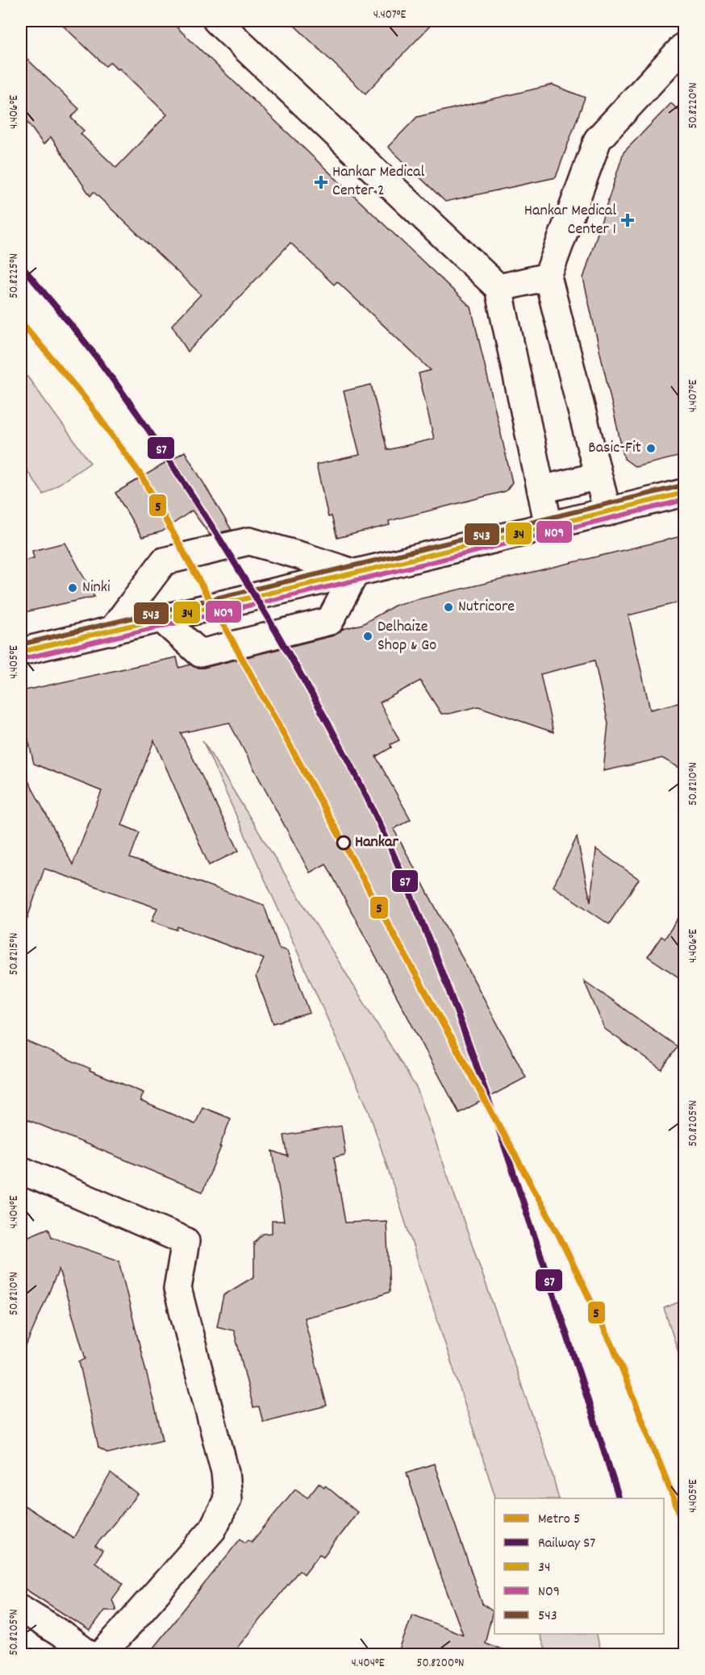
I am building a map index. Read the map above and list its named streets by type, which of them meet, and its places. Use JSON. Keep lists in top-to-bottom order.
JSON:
{
  "places": {
    "health": ["Hankar Medical Center 2", "Hankar Medical Center 1"],
    "other": [
      "Basic-Fit",
      "Ninki",
      "Nutricore",
      "Delhaize Shop & Go",
      "Hankar"
    ]
  },
  "lines": [
    "rail line S7",
    "metro line 5",
    "transit line 543",
    "transit line 34",
    "transit line N09"
  ],
  "legend": [
    "Metro 5",
    "Railway S7",
    "34",
    "N09",
    "543"
  ],
  "coordinates": [
    "4.407°E",
    "50.8220°N",
    "4.406°E",
    "50.8225°N",
    "4.405°E",
    "50.8210°N",
    "50.8215°N",
    "50.8205°N",
    "4.404°E",
    "50.8200°N"
  ]
}
